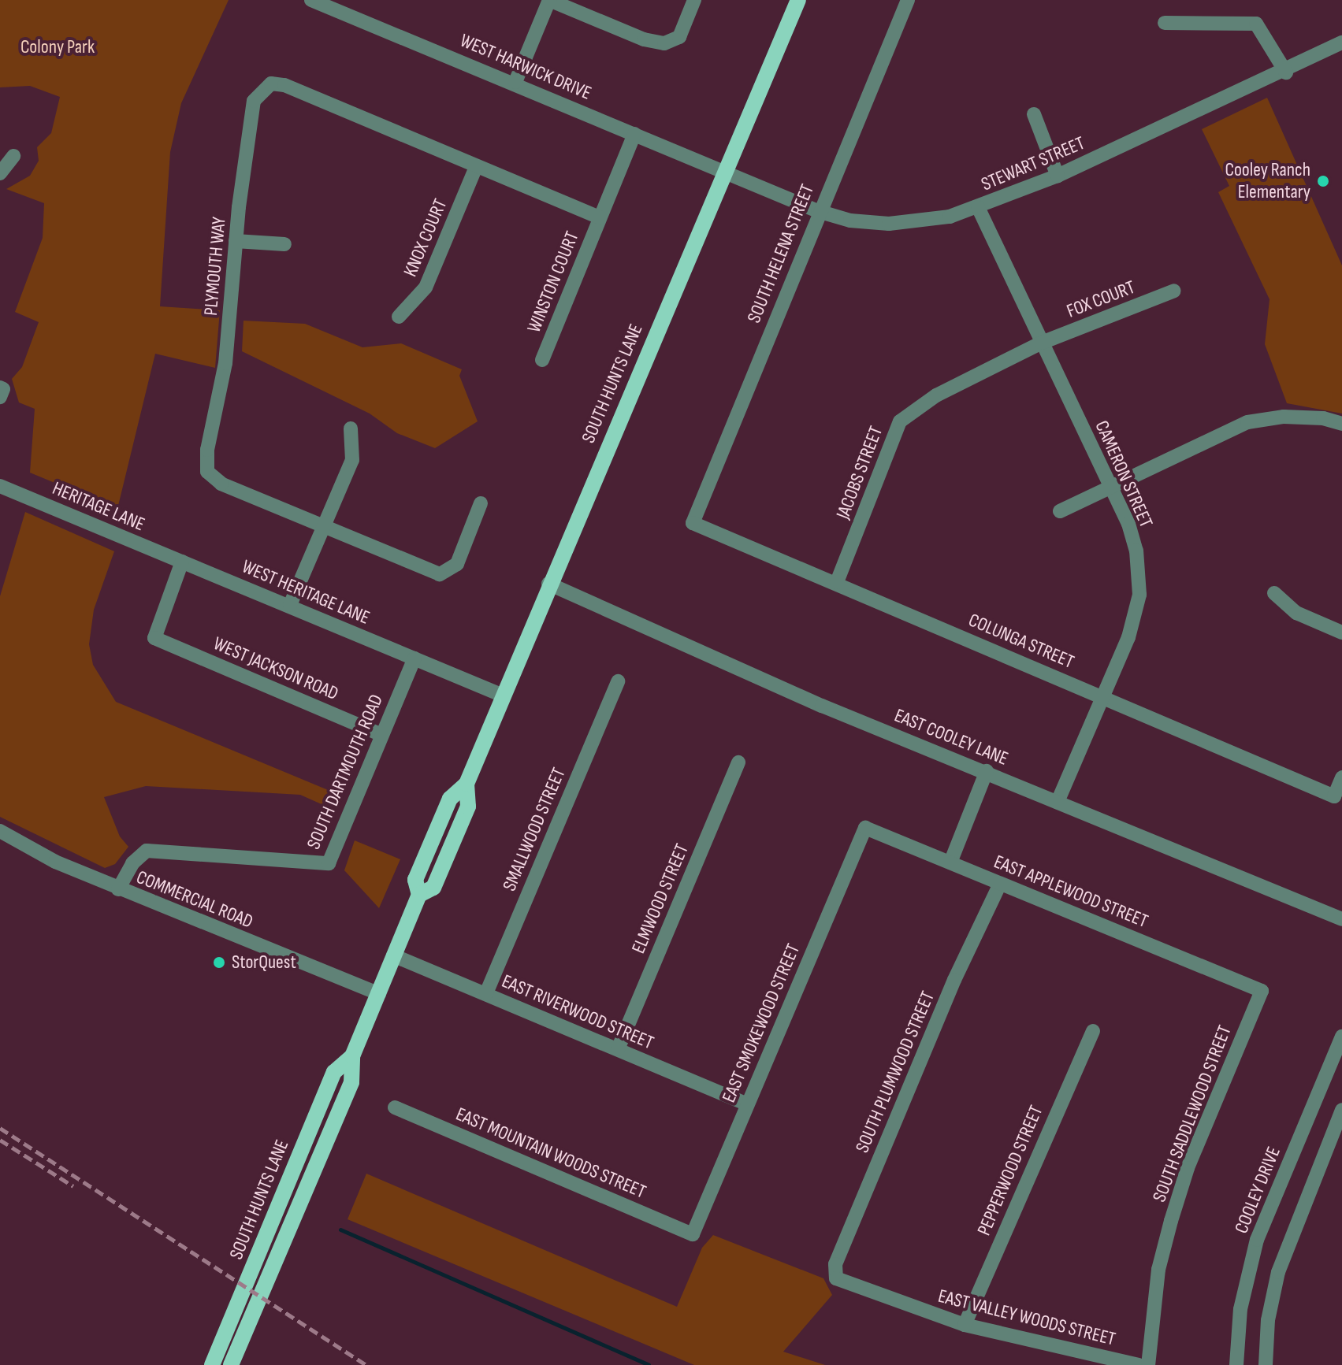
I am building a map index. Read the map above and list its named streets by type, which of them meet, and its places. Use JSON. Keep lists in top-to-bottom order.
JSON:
{
  "streets": {
    "main road": ["SOUTH HUNTS LANE"],
    "street": [
      "WEST HARWICK DRIVE",
      "STEWART STREET",
      "KNOX COURT",
      "SOUTH HELENA STREET",
      "PLYMOUTH WAY",
      "WINSTON COURT",
      "FOX COURT",
      "JACOBS STREET",
      "CAMERON STREET",
      "HERITAGE LANE",
      "WEST HERITAGE LANE",
      "COLUNGA STREET",
      "WEST JACKSON ROAD",
      "EAST COOLEY LANE",
      "SOUTH DARTMOUTH ROAD",
      "SMALLWOOD STREET",
      "EAST APPLEWOOD STREET",
      "ELMWOOD STREET",
      "COMMERCIAL ROAD",
      "EAST RIVERWOOD STREET",
      "EAST SMOKEWOOD STREET",
      "SOUTH PLUMWOOD STREET",
      "SOUTH SADDLEWOOD STREET",
      "EAST MOUNTAIN WOODS STREET",
      "PEPPERWOOD STREET",
      "COOLEY DRIVE",
      "EAST VALLEY WOODS STREET"
    ]
  },
  "crossings": [
    ["WEST HARWICK DRIVE", "STEWART STREET"],
    ["WEST HARWICK DRIVE", "WINSTON COURT"],
    ["WEST HARWICK DRIVE", "SOUTH HUNTS LANE"],
    ["STEWART STREET", "SOUTH HELENA STREET"],
    ["STEWART STREET", "SOUTH HUNTS LANE"],
    ["STEWART STREET", "CAMERON STREET"],
    ["KNOX COURT", "PLYMOUTH WAY"],
    ["SOUTH HELENA STREET", "COLUNGA STREET"],
    ["PLYMOUTH WAY", "WINSTON COURT"],
    ["FOX COURT", "JACOBS STREET"],
    ["FOX COURT", "CAMERON STREET"],
    ["SOUTH HUNTS LANE", "EAST COOLEY LANE"],
    ["SOUTH HUNTS LANE", "COMMERCIAL ROAD"],
    ["SOUTH HUNTS LANE", "EAST RIVERWOOD STREET"],
    ["JACOBS STREET", "CAMERON STREET"],
    ["JACOBS STREET", "COLUNGA STREET"],
    ["CAMERON STREET", "COLUNGA STREET"],
    ["CAMERON STREET", "EAST COOLEY LANE"],
    ["HERITAGE LANE", "WEST HERITAGE LANE"],
    ["HERITAGE LANE", "WEST JACKSON ROAD"],
    ["WEST HERITAGE LANE", "WEST JACKSON ROAD"],
    ["WEST HERITAGE LANE", "SOUTH DARTMOUTH ROAD"],
    ["WEST JACKSON ROAD", "SOUTH DARTMOUTH ROAD"],
    ["SOUTH DARTMOUTH ROAD", "COMMERCIAL ROAD"],
    ["SMALLWOOD STREET", "EAST RIVERWOOD STREET"],
    ["EAST APPLEWOOD STREET", "EAST SMOKEWOOD STREET"],
    ["EAST APPLEWOOD STREET", "SOUTH PLUMWOOD STREET"],
    ["EAST APPLEWOOD STREET", "SOUTH SADDLEWOOD STREET"],
    ["ELMWOOD STREET", "EAST RIVERWOOD STREET"],
    ["EAST RIVERWOOD STREET", "EAST SMOKEWOOD STREET"],
    ["EAST SMOKEWOOD STREET", "EAST MOUNTAIN WOODS STREET"],
    ["SOUTH PLUMWOOD STREET", "EAST VALLEY WOODS STREET"],
    ["PEPPERWOOD STREET", "EAST VALLEY WOODS STREET"]
  ],
  "parks": ["Colony Park"],
  "places": ["Cooley Ranch Elementary", "StorQuest"]
}
